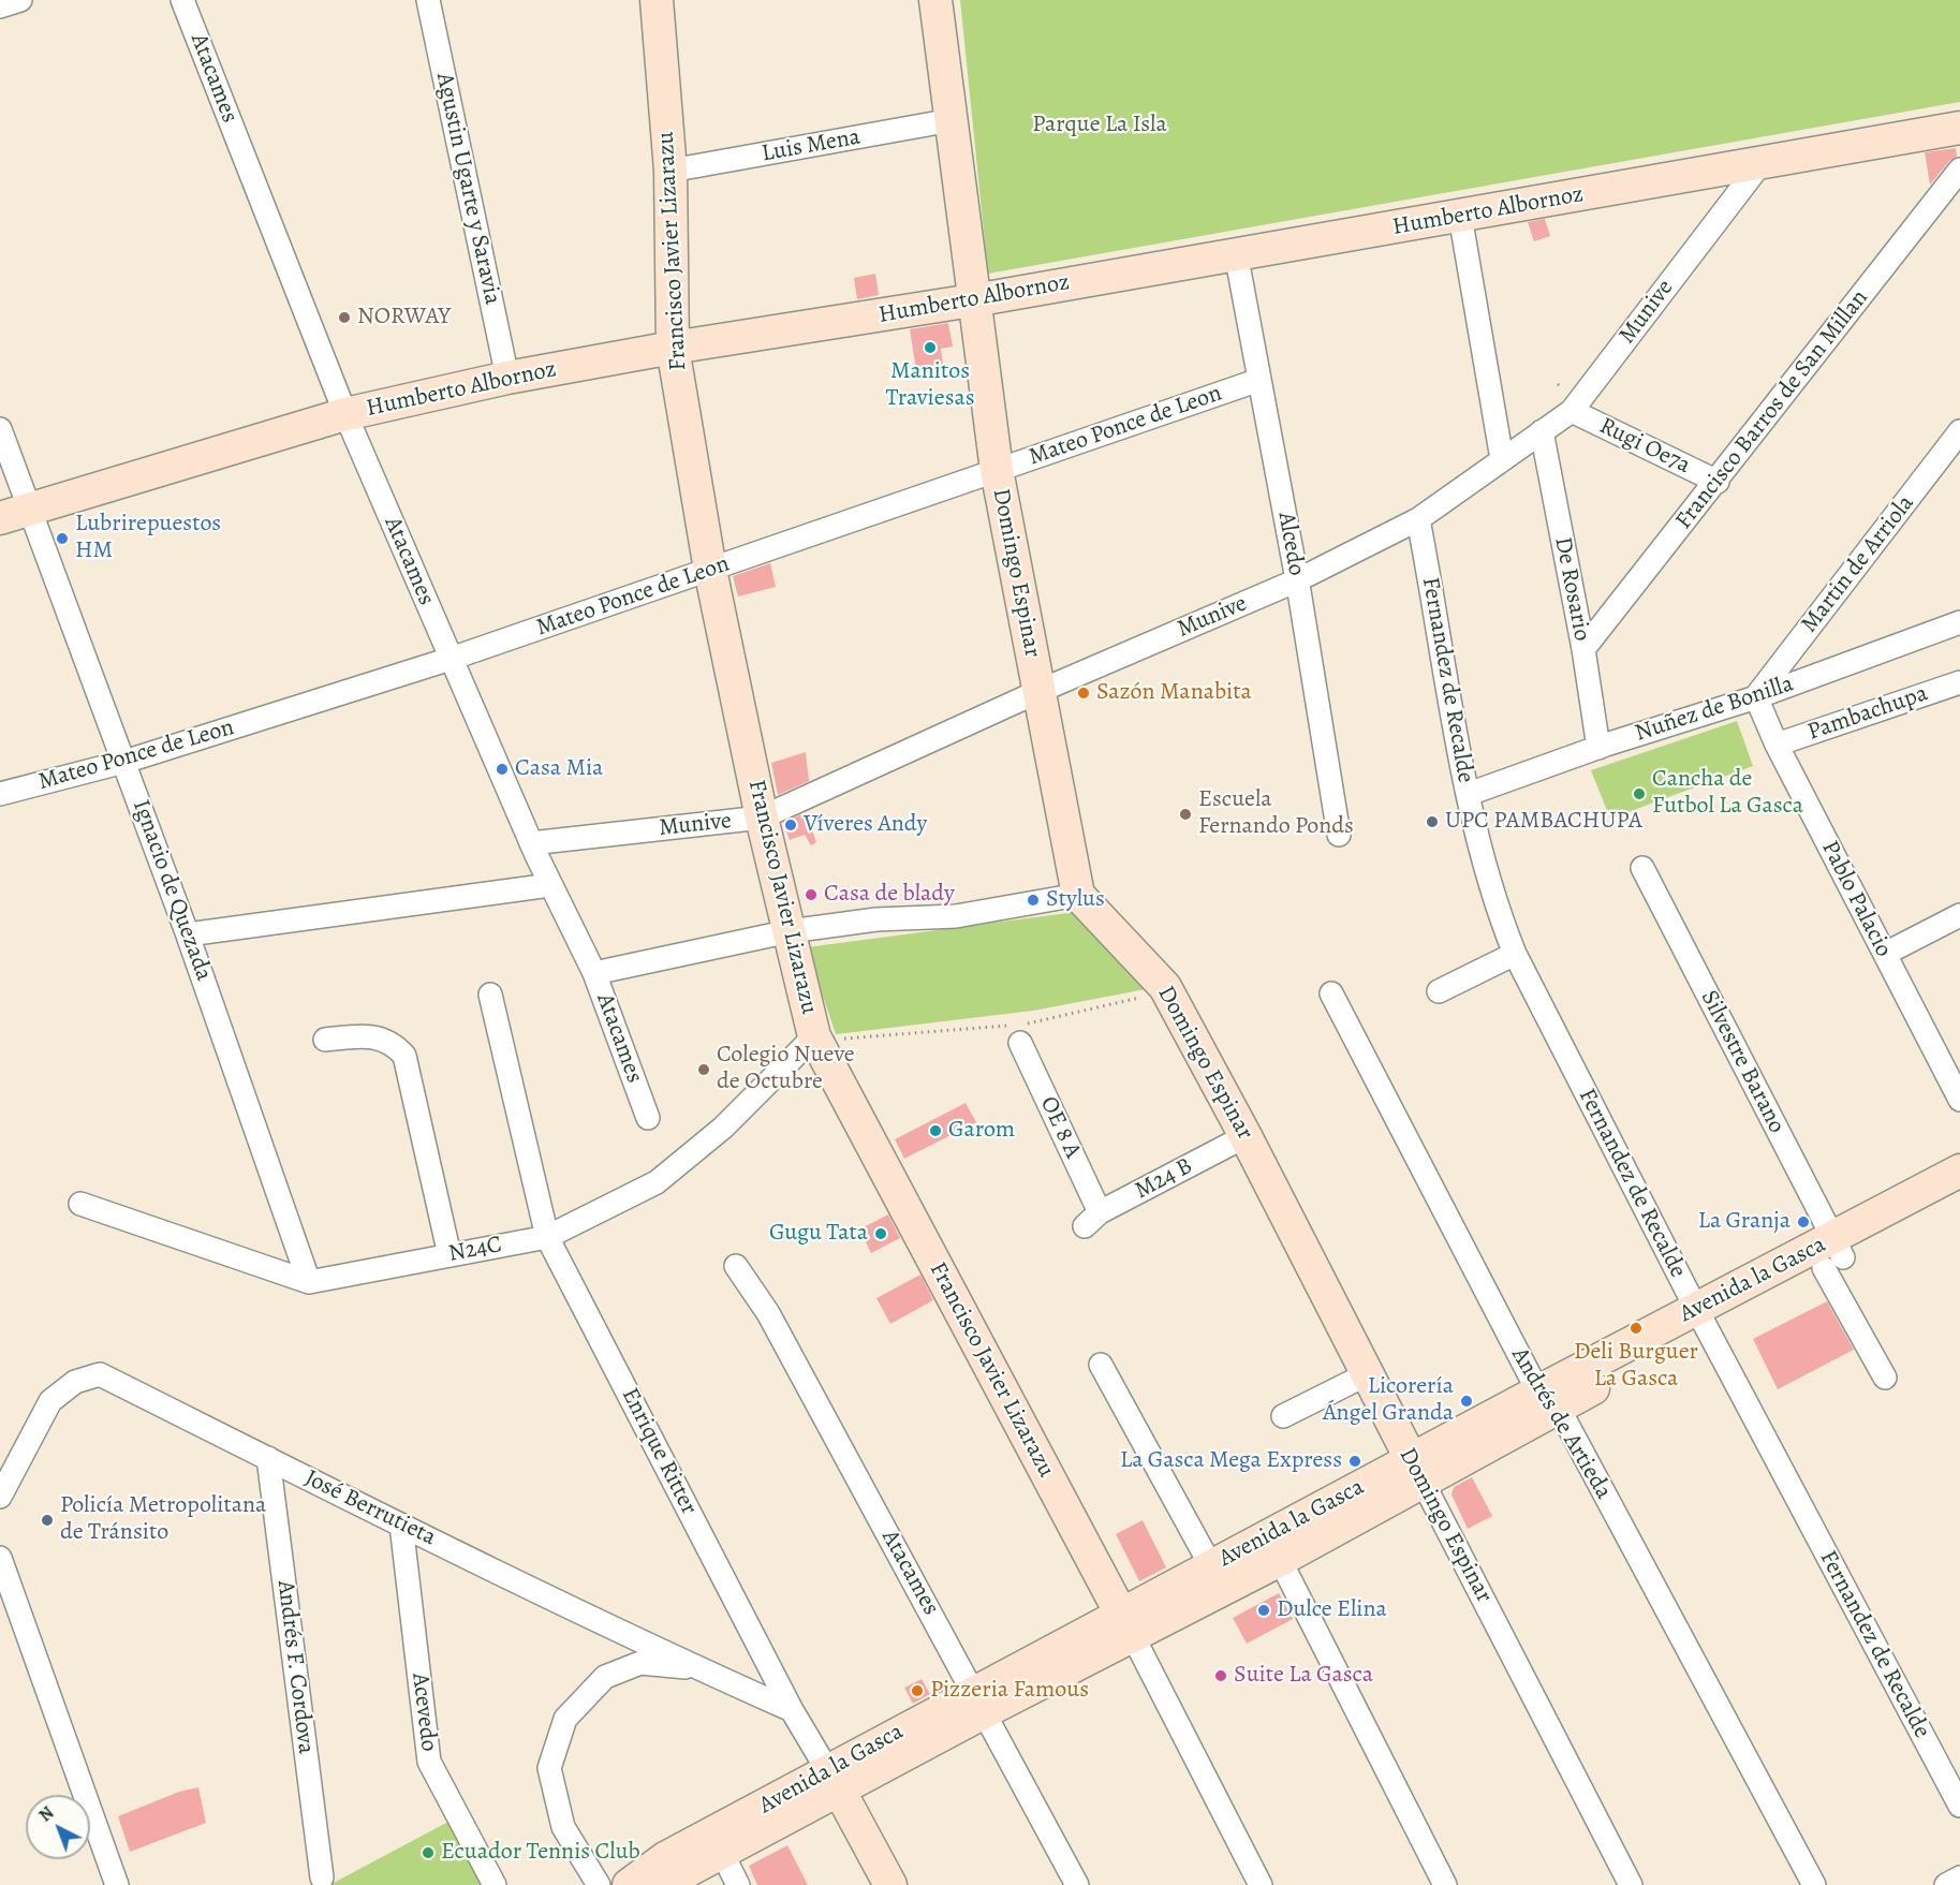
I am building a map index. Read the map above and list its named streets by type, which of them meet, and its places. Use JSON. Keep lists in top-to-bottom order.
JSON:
{
  "streets": {
    "street": [
      "Atacames",
      "Luis Mena",
      "Agustin Ugarte y Saravia",
      "Humberto Albornoz",
      "Francisco Javier Lizarazu",
      "Munive",
      "Francisco Barros de San Millan",
      "Mateo Ponce de Leon",
      "Rugi Oe7a",
      "Alcedo",
      "Martin de Arriola",
      "Domingo Espinar",
      "De Rosario",
      "Fernandez de Recalde",
      "Nuñez de Bonilla",
      "Pambachupa",
      "Ignacio de Quezada",
      "Pablo Palacio",
      "Silvestre Barano",
      "OE 8 A",
      "M24 B",
      "N24C",
      "Avenida la Gasca",
      "Andrés de Artieda",
      "Enrique Ritter",
      "José Berrutieta",
      "Andrés F. Cordova",
      "Acevedo"
    ]
  },
  "crossings": [
    ["Atacames", "Humberto Albornoz"],
    ["Atacames", "Munive"],
    ["Atacames", "Mateo Ponce de Leon"],
    ["Atacames", "Avenida la Gasca"],
    ["Luis Mena", "Francisco Javier Lizarazu"],
    ["Luis Mena", "Domingo Espinar"],
    ["Agustin Ugarte y Saravia", "Humberto Albornoz"],
    ["Humberto Albornoz", "Francisco Javier Lizarazu"],
    ["Humberto Albornoz", "Munive"],
    ["Humberto Albornoz", "Alcedo"],
    ["Humberto Albornoz", "Domingo Espinar"],
    ["Humberto Albornoz", "Ignacio de Quezada"],
    ["Francisco Javier Lizarazu", "Munive"],
    ["Francisco Javier Lizarazu", "Mateo Ponce de Leon"],
    ["Francisco Javier Lizarazu", "N24C"],
    ["Francisco Javier Lizarazu", "Avenida la Gasca"],
    ["Munive", "Rugi Oe7a"],
    ["Munive", "Alcedo"],
    ["Munive", "Domingo Espinar"],
    ["Munive", "De Rosario"],
    ["Munive", "Fernandez de Recalde"],
    ["Francisco Barros de San Millan", "Rugi Oe7a"],
    ["Francisco Barros de San Millan", "De Rosario"],
    ["Mateo Ponce de Leon", "Alcedo"],
    ["Mateo Ponce de Leon", "Domingo Espinar"],
    ["Mateo Ponce de Leon", "Ignacio de Quezada"],
    ["Martin de Arriola", "Nuñez de Bonilla"],
    ["Martin de Arriola", "Pablo Palacio"],
    ["Domingo Espinar", "M24 B"],
    ["Domingo Espinar", "Avenida la Gasca"],
    ["De Rosario", "Nuñez de Bonilla"],
    ["Fernandez de Recalde", "Nuñez de Bonilla"],
    ["Fernandez de Recalde", "Avenida la Gasca"],
    ["Nuñez de Bonilla", "Pablo Palacio"],
    ["Pambachupa", "Pablo Palacio"],
    ["Ignacio de Quezada", "N24C"],
    ["Silvestre Barano", "Avenida la Gasca"],
    ["OE 8 A", "M24 B"],
    ["N24C", "Enrique Ritter"],
    ["Avenida la Gasca", "Andrés de Artieda"],
    ["Avenida la Gasca", "Enrique Ritter"],
    ["Enrique Ritter", "José Berrutieta"],
    ["José Berrutieta", "Andrés F. Cordova"],
    ["José Berrutieta", "Acevedo"]
  ],
  "parks": ["Parque La Isla"],
  "places": [
    "NORWAY",
    "Manitos Traviesas",
    "Lubrirepuestos HM",
    "Sazón Manabita",
    "Casa Mia",
    "Cancha de Futbol La Gasca",
    "Escuela Fernando Ponds",
    "UPC PAMBACHUPA",
    "Víveres Andy",
    "Casa de blady",
    "Stylus",
    "Colegio Nueve de Octubre",
    "Garom",
    "La Granja",
    "Gugu Tata",
    "Deli Burguer La Gasca",
    "Licorería Ángel Granda",
    "La Gasca Mega Express",
    "Policía Metropolitana de Tránsito",
    "Dulce Elina",
    "Suite La Gasca",
    "Pizzeria Famous",
    "Ecuador Tennis Club"
  ],
  "north": "top left"
}
